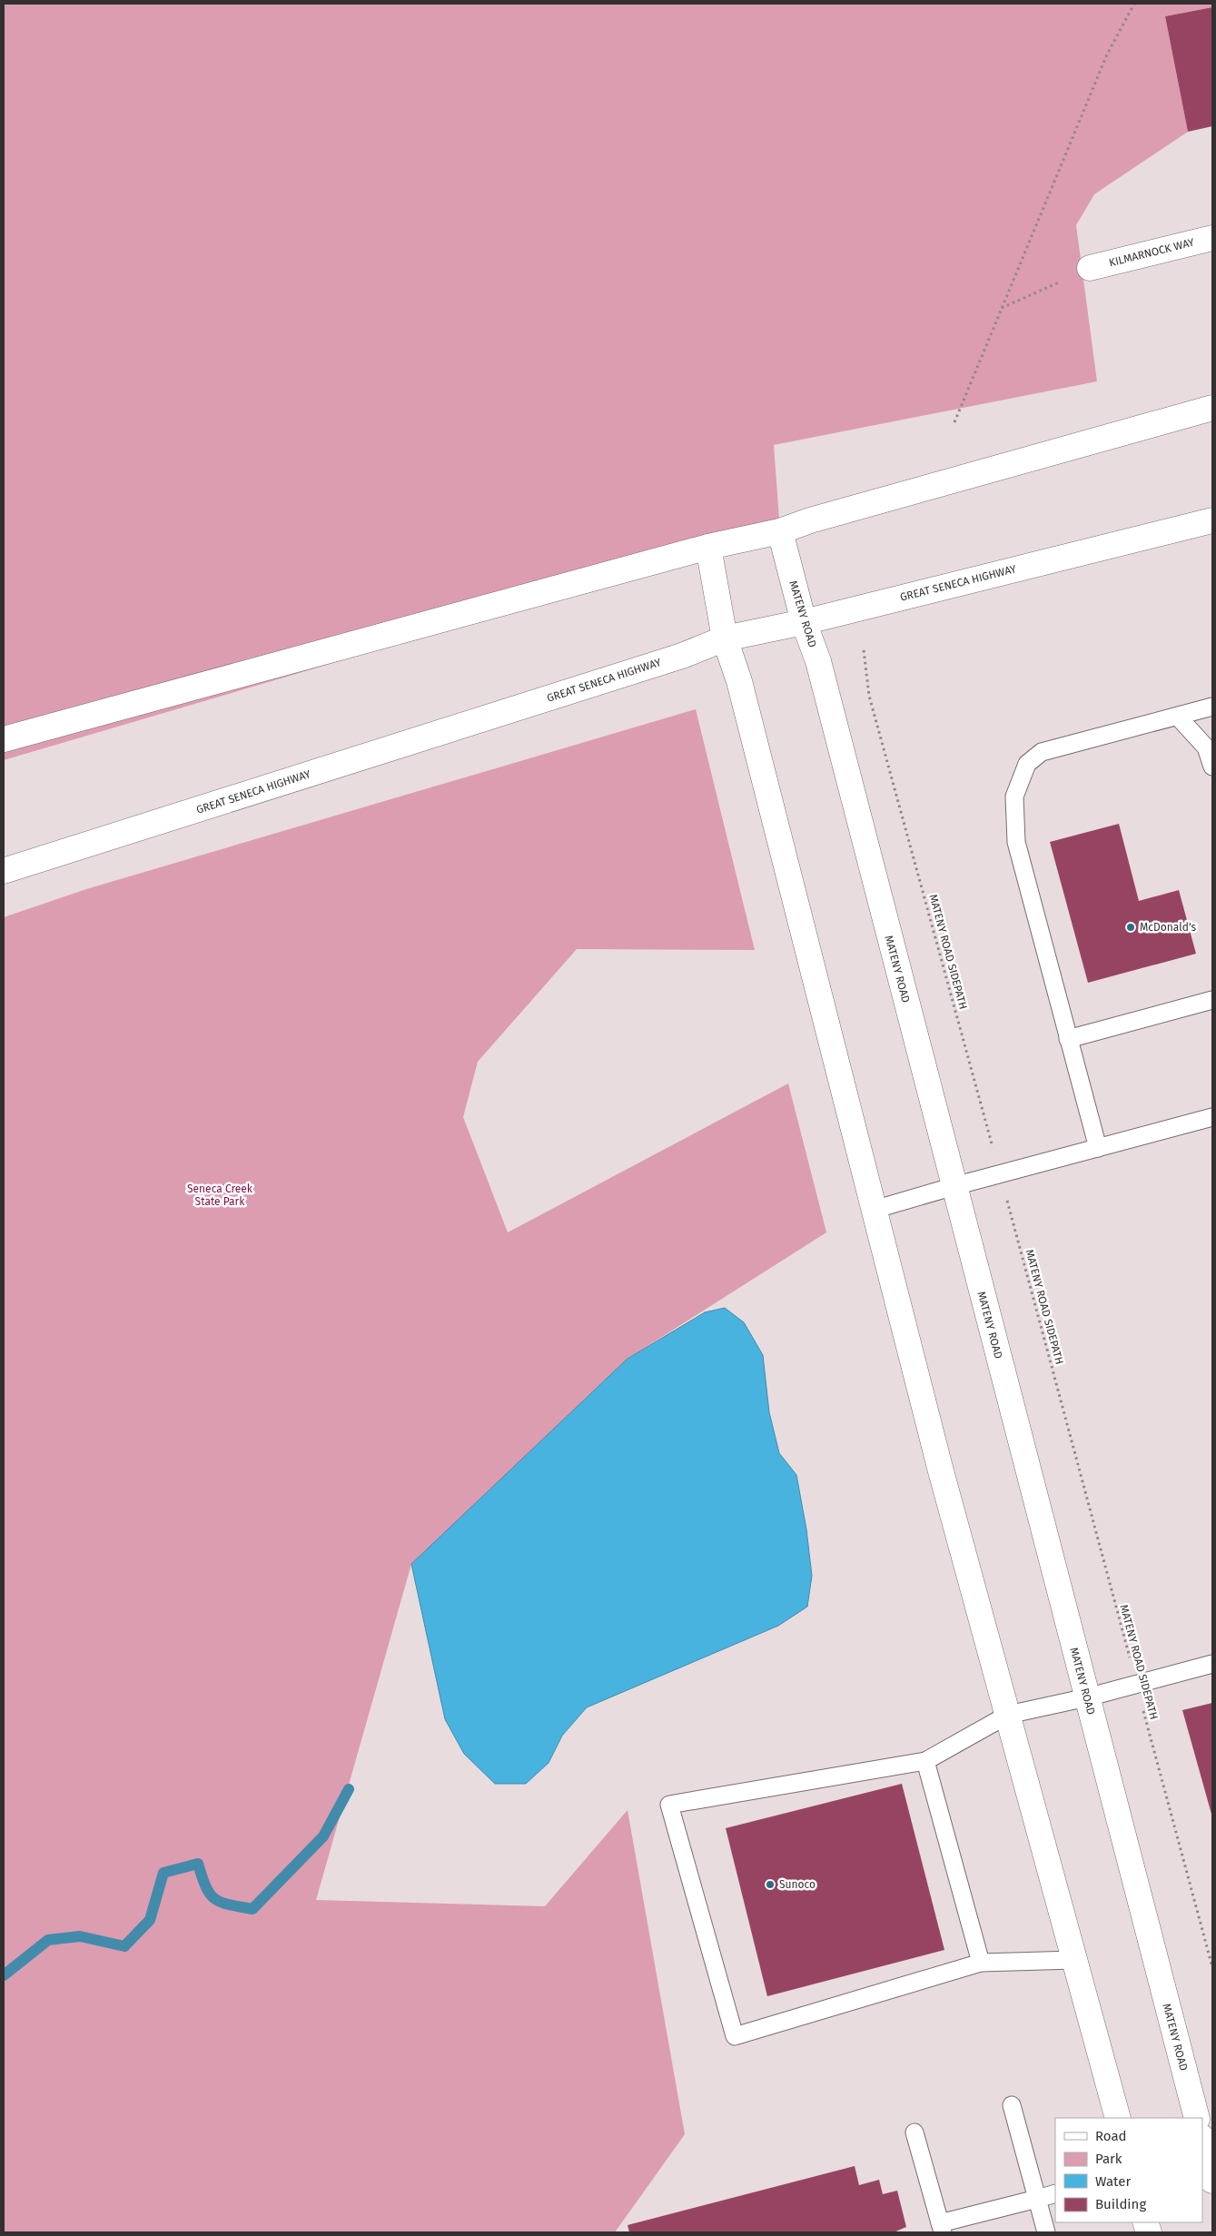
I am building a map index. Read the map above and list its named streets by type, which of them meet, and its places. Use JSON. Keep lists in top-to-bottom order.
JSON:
{
  "streets": {
    "street": ["KILMARNOCK WAY", "GREAT SENECA HIGHWAY", "MATENY ROAD"],
    "path": ["MATENY ROAD SIDEPATH"]
  },
  "crossings": [
    ["GREAT SENECA HIGHWAY", "MATENY ROAD"]
  ],
  "parks": ["Seneca Creek State Park"],
  "places": ["McDonald's", "Sunoco"],
  "legend": [
    "Road",
    "Park",
    "Water",
    "Building"
  ]
}
